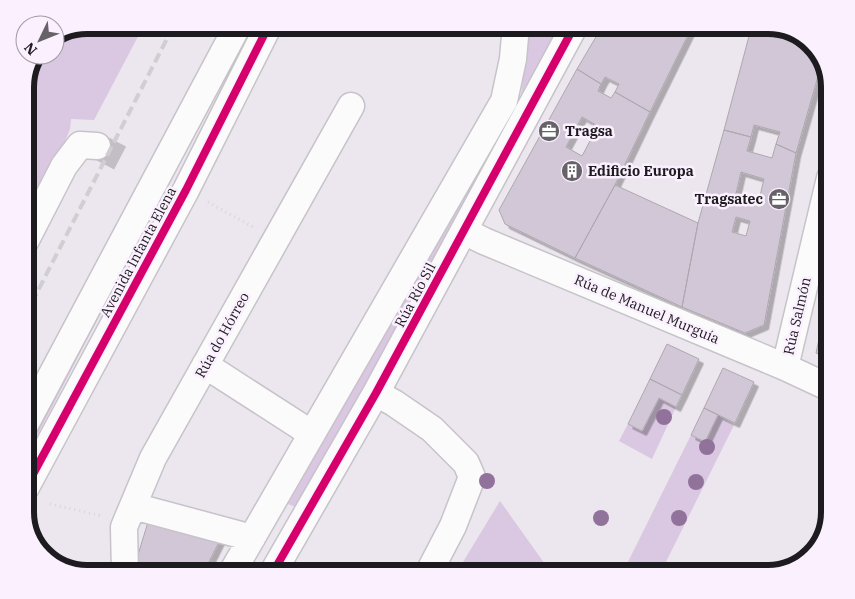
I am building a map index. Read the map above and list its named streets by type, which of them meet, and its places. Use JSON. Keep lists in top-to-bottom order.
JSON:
{
  "streets": {
    "street": [
      "Avenida Infanta Elena",
      "Rúa Río Sil",
      "Rúa de Manuel Murguía",
      "Rúa Salmón",
      "Rúa do Hórreo"
    ]
  },
  "crossings": [
    ["Rúa Río Sil", "Rúa de Manuel Murguía"],
    ["Rúa de Manuel Murguía", "Rúa Salmón"]
  ],
  "places": {
    "office": ["Tragsa", "Tragsatec"],
    "building": ["Edificio Europa"]
  },
  "north": "bottom left"
}
